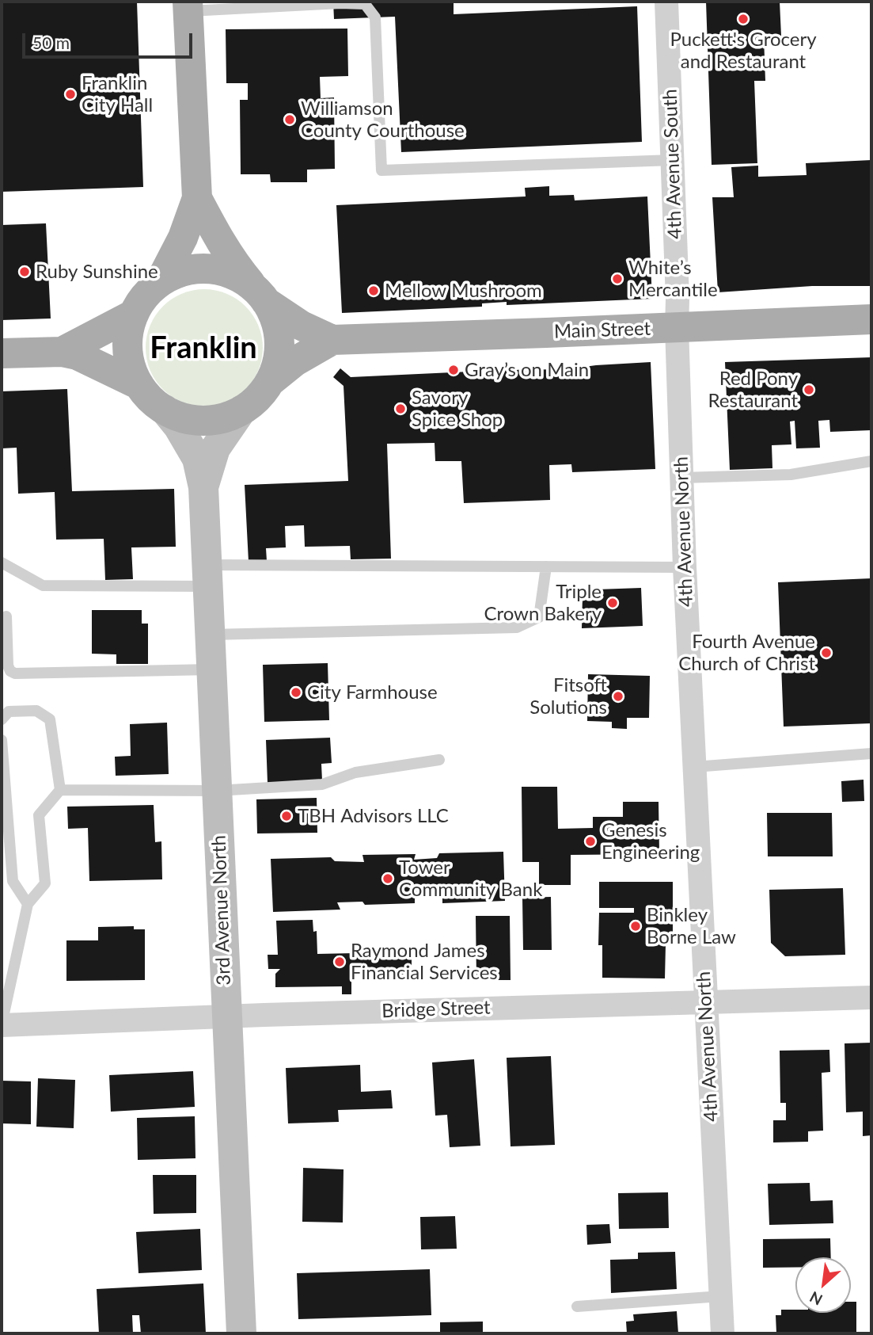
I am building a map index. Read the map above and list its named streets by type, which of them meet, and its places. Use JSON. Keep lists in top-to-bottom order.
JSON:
{
  "streets": {
    "main road": ["Main Street", "3rd Avenue North"],
    "street": ["4th Avenue South", "4th Avenue North", "Bridge Street"]
  },
  "crossings": [
    ["4th Avenue South", "Main Street"],
    ["4th Avenue South", "4th Avenue North"],
    ["Main Street", "4th Avenue North"],
    ["Main Street", "3rd Avenue North"],
    ["4th Avenue North", "Bridge Street"],
    ["3rd Avenue North", "Bridge Street"]
  ],
  "districts": ["Franklin"],
  "places": [
    "Puckett's Grocery and Restaurant",
    "Franklin City Hall",
    "Williamson County Courthouse",
    "Ruby Sunshine",
    "White’s Mercantile",
    "Mellow Mushroom",
    "Gray’s on Main",
    "Red Pony Restaurant",
    "Savory Spice Shop",
    "Triple Crown Bakery",
    "Fourth Avenue Church of Christ",
    "City Farmhouse",
    "Fitsoft Solutions",
    "TBH Advisors LLC",
    "Genesis Engineering",
    "Tower Community Bank",
    "Binkley Borne Law",
    "Raymond James Financial Services"
  ],
  "scale_bar": "50 m",
  "north": "bottom left"
}
